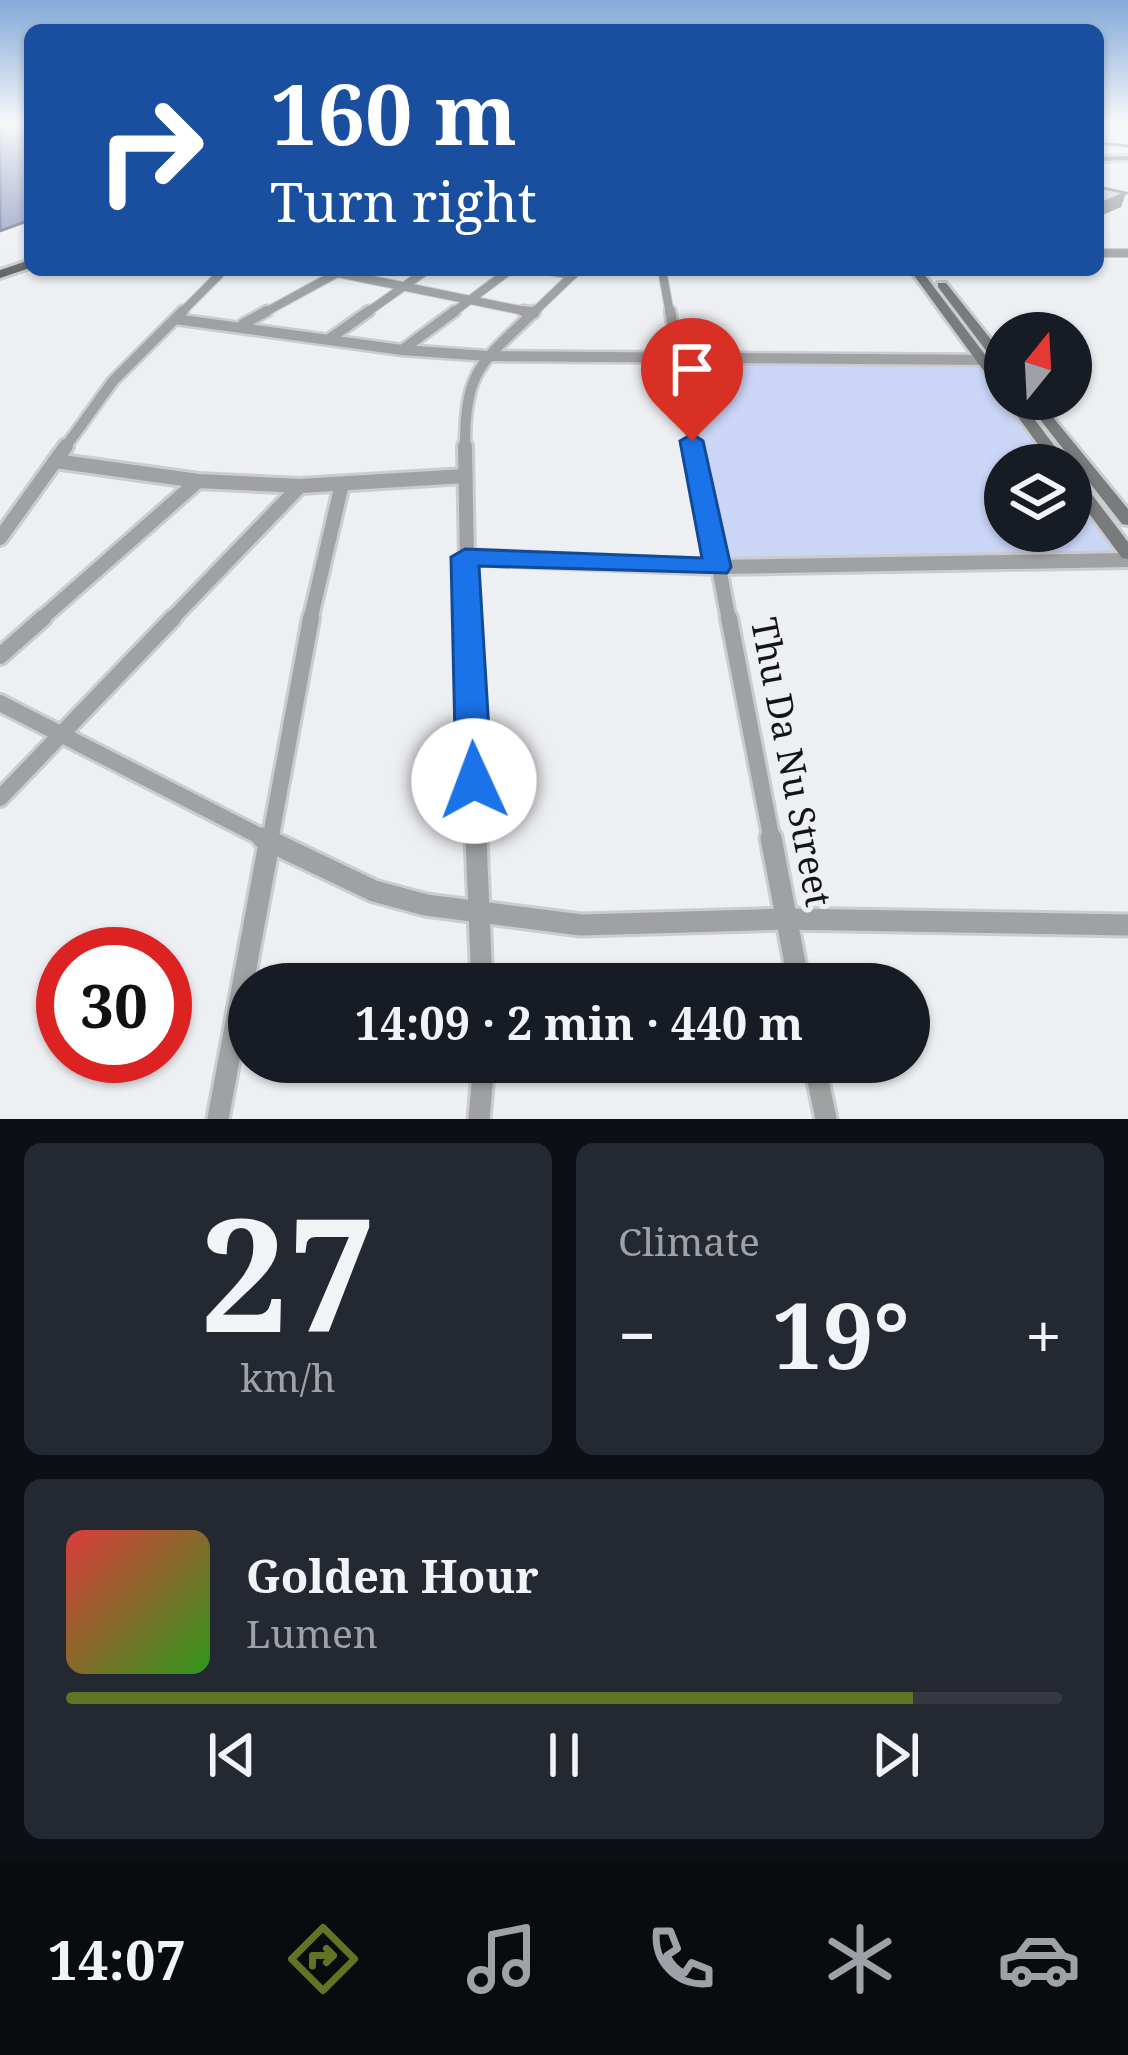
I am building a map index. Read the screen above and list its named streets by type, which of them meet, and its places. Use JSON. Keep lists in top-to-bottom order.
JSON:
{
  "streets": {
    "street": ["Thu Da Nu Street"]
  },
  "north": "top",
  "page": {
    "turn": ["160 m", "Turn right"],
    "limit": "30",
    "trip": "14:09 · 2 min · 440 m",
    "tile": [
      ["27", "km/h"],
      "Climate"
    ],
    "heat": ["−", "19°", "+"],
    "song": ["Golden Hour", "Lumen"],
    "tabs": "14:07"
  }
}
